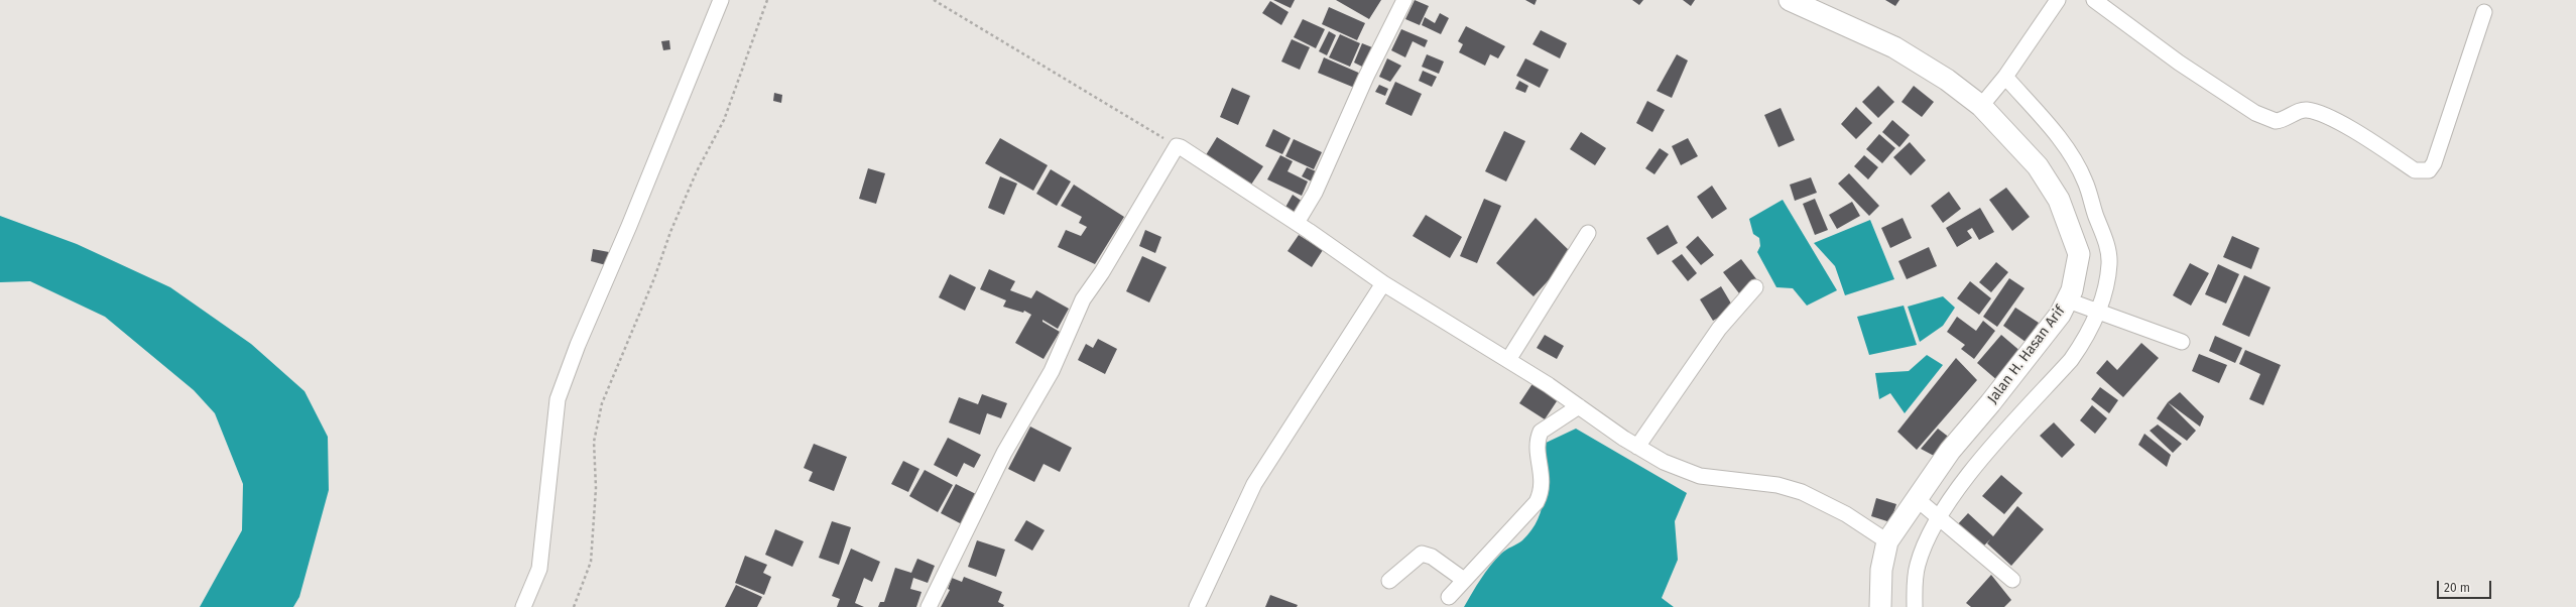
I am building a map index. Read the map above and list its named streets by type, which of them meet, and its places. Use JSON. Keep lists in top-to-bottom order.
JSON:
{
  "streets": {
    "main road": ["Jalan H. Hasan Arif"]
  },
  "scale_bar": "20 m"
}
